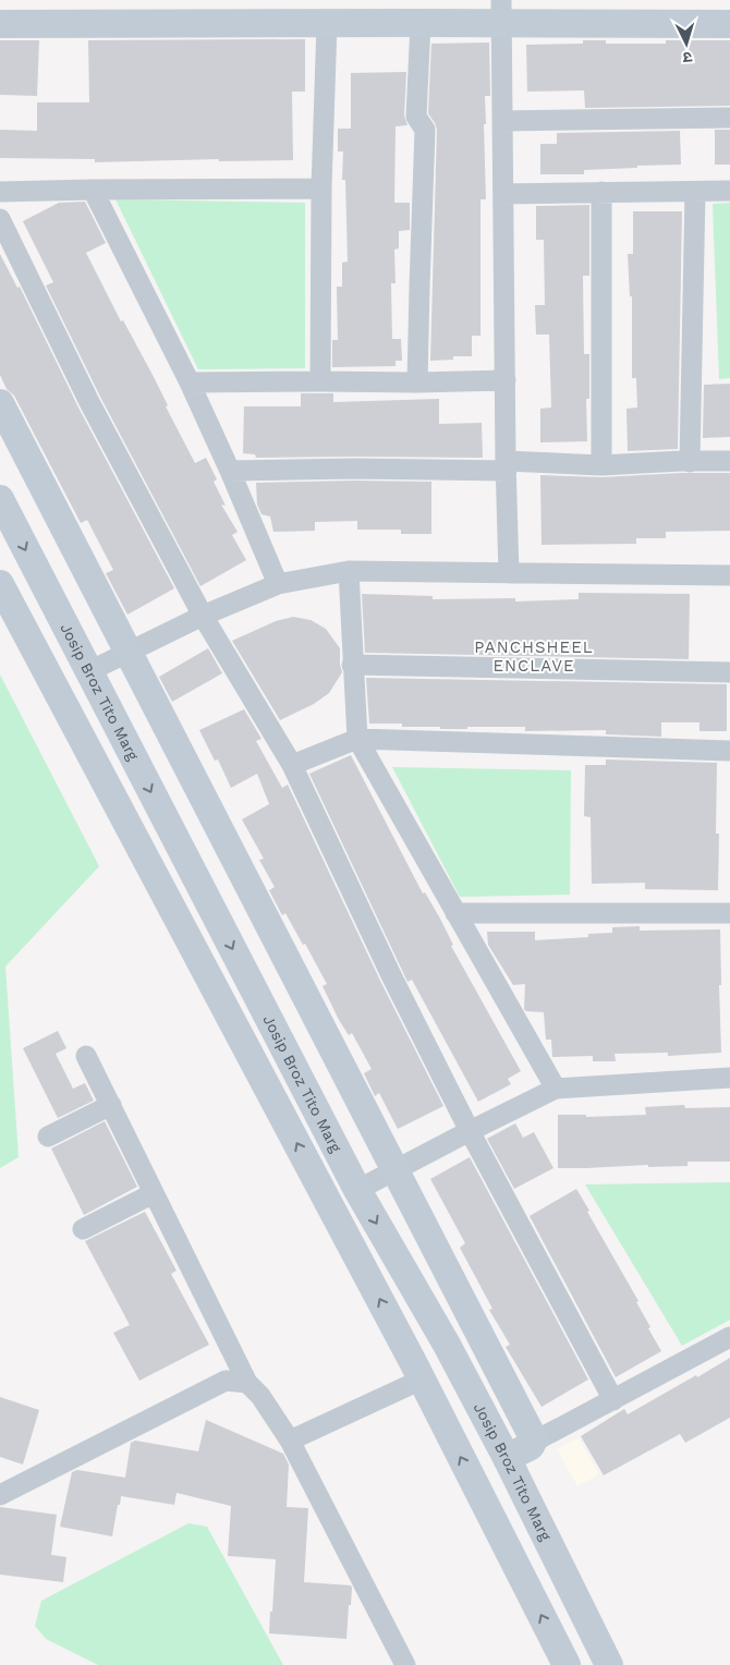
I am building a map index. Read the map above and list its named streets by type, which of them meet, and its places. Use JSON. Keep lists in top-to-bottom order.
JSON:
{
  "streets": {
    "main road": ["Josip Broz Tito Marg"]
  },
  "districts": ["PANCHSHEEL ENCLAVE"],
  "north": "bottom"
}
